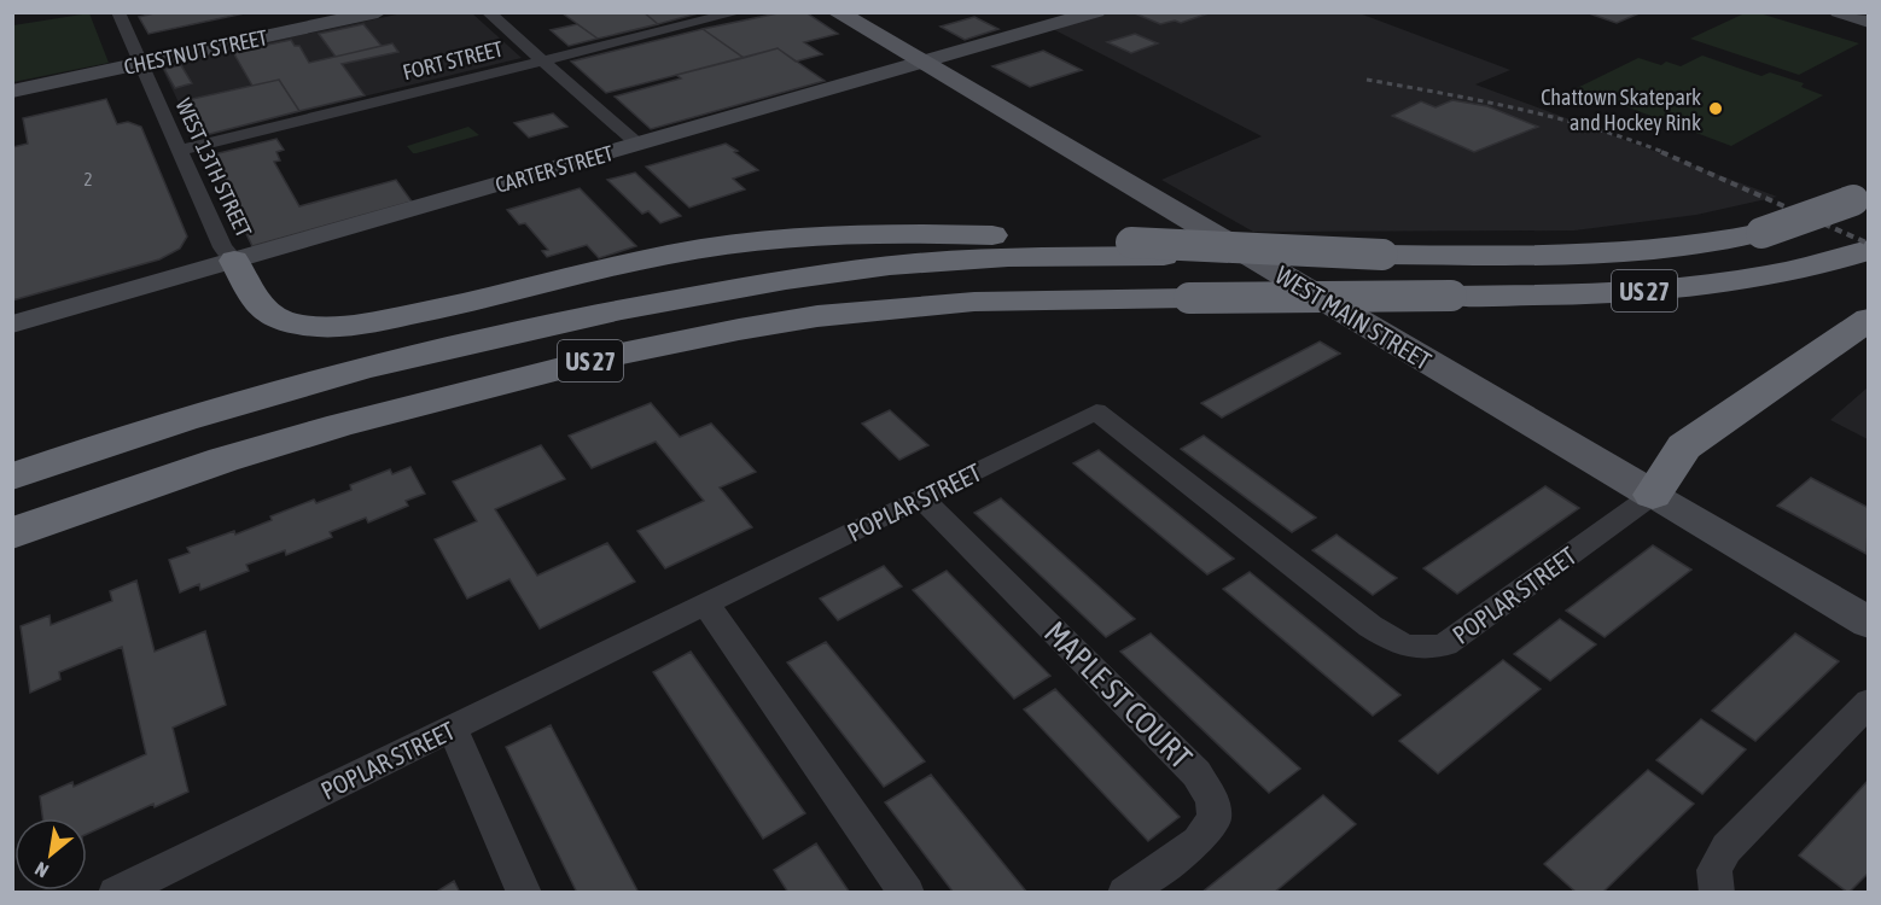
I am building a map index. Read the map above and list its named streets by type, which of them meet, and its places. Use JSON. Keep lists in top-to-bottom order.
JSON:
{
  "streets": {
    "highway": ["US 27"],
    "main road": ["CHESTNUT STREET", "CARTER STREET", "WEST MAIN STREET"],
    "street": [
      "FORT STREET",
      "WEST 13TH STREET",
      "POPLAR STREET",
      "MAPLE ST COURT"
    ]
  },
  "crossings": [
    ["CHESTNUT STREET", "WEST 13TH STREET"],
    ["FORT STREET", "WEST 13TH STREET"],
    ["WEST 13TH STREET", "CARTER STREET"],
    ["CARTER STREET", "WEST MAIN STREET"],
    ["WEST MAIN STREET", "POPLAR STREET"],
    ["POPLAR STREET", "MAPLE ST COURT"]
  ],
  "places": ["Chattown Skatepark and Hockey Rink"],
  "house_numbers": ["2"],
  "north": "bottom left"
}
